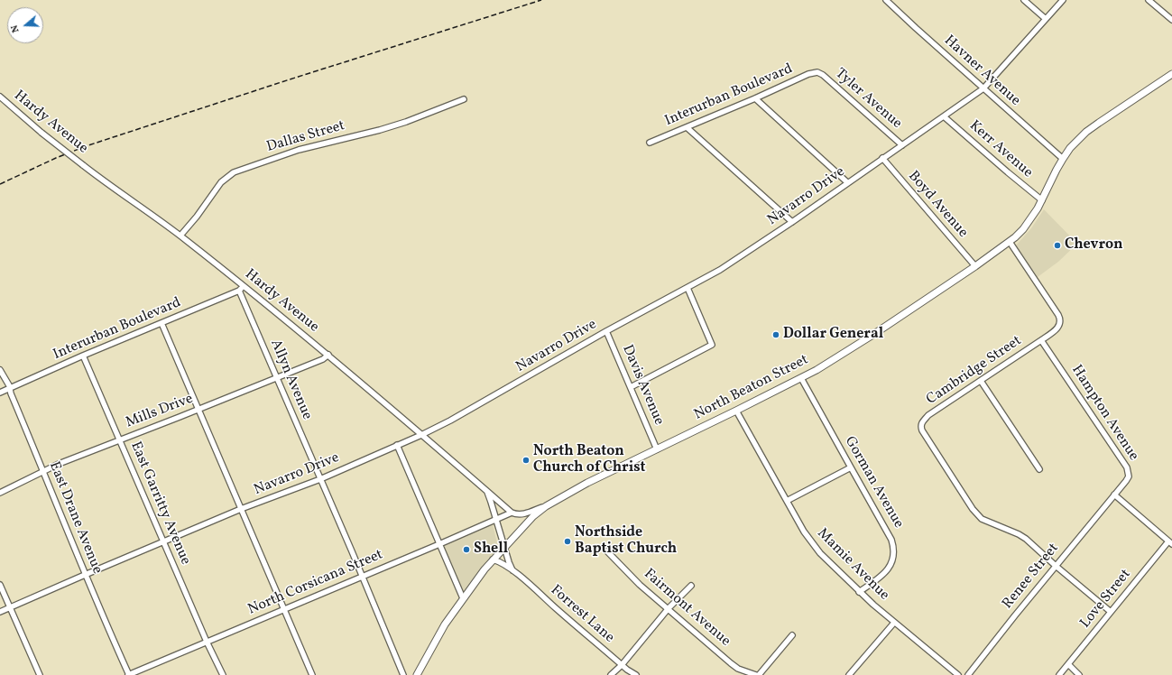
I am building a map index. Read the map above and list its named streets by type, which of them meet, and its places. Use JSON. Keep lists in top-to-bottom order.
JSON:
{
  "streets": {
    "main road": ["North Beaton Street"],
    "street": [
      "Havner Avenue",
      "Interurban Boulevard",
      "Tyler Avenue",
      "Hardy Avenue",
      "Dallas Street",
      "Kerr Avenue",
      "Navarro Drive",
      "Boyd Avenue",
      "Cambridge Street",
      "Allyn Avenue",
      "Davis Avenue",
      "Mills Drive",
      "Hampton Avenue",
      "Gorman Avenue",
      "East Garritty Avenue",
      "East Drane Avenue",
      "Mamie Avenue",
      "Renee Street",
      "North Corsicana Street",
      "Love Street",
      "Fairmont Avenue",
      "Forrest Lane"
    ]
  },
  "crossings": [
    ["Havner Avenue", "Navarro Drive"],
    ["Havner Avenue", "North Beaton Street"],
    ["Interurban Boulevard", "Tyler Avenue"],
    ["Interurban Boulevard", "Hardy Avenue"],
    ["Interurban Boulevard", "Allyn Avenue"],
    ["Interurban Boulevard", "East Garritty Avenue"],
    ["Interurban Boulevard", "East Drane Avenue"],
    ["Tyler Avenue", "Navarro Drive"],
    ["Hardy Avenue", "Dallas Street"],
    ["Hardy Avenue", "Navarro Drive"],
    ["Hardy Avenue", "Mills Drive"],
    ["Hardy Avenue", "North Corsicana Street"],
    ["Hardy Avenue", "Forrest Lane"],
    ["Kerr Avenue", "Navarro Drive"],
    ["Kerr Avenue", "North Beaton Street"],
    ["Navarro Drive", "Boyd Avenue"],
    ["Navarro Drive", "Allyn Avenue"],
    ["Navarro Drive", "Davis Avenue"],
    ["Navarro Drive", "East Garritty Avenue"],
    ["Navarro Drive", "East Drane Avenue"],
    ["Boyd Avenue", "North Beaton Street"],
    ["Cambridge Street", "North Beaton Street"],
    ["Cambridge Street", "Hampton Avenue"],
    ["Cambridge Street", "Renee Street"],
    ["Allyn Avenue", "Mills Drive"],
    ["Allyn Avenue", "North Corsicana Street"],
    ["Davis Avenue", "North Beaton Street"],
    ["North Beaton Street", "Gorman Avenue"],
    ["North Beaton Street", "Mamie Avenue"],
    ["North Beaton Street", "Forrest Lane"],
    ["Mills Drive", "East Garritty Avenue"],
    ["Mills Drive", "East Drane Avenue"],
    ["Hampton Avenue", "Renee Street"],
    ["Gorman Avenue", "Mamie Avenue"],
    ["East Garritty Avenue", "North Corsicana Street"],
    ["East Drane Avenue", "North Corsicana Street"],
    ["North Corsicana Street", "Forrest Lane"]
  ],
  "places": [
    "Chevron",
    "Dollar General",
    "North Beaton Church of Christ",
    "Northside Baptist Church",
    "Shell"
  ],
  "north": "left"
}
